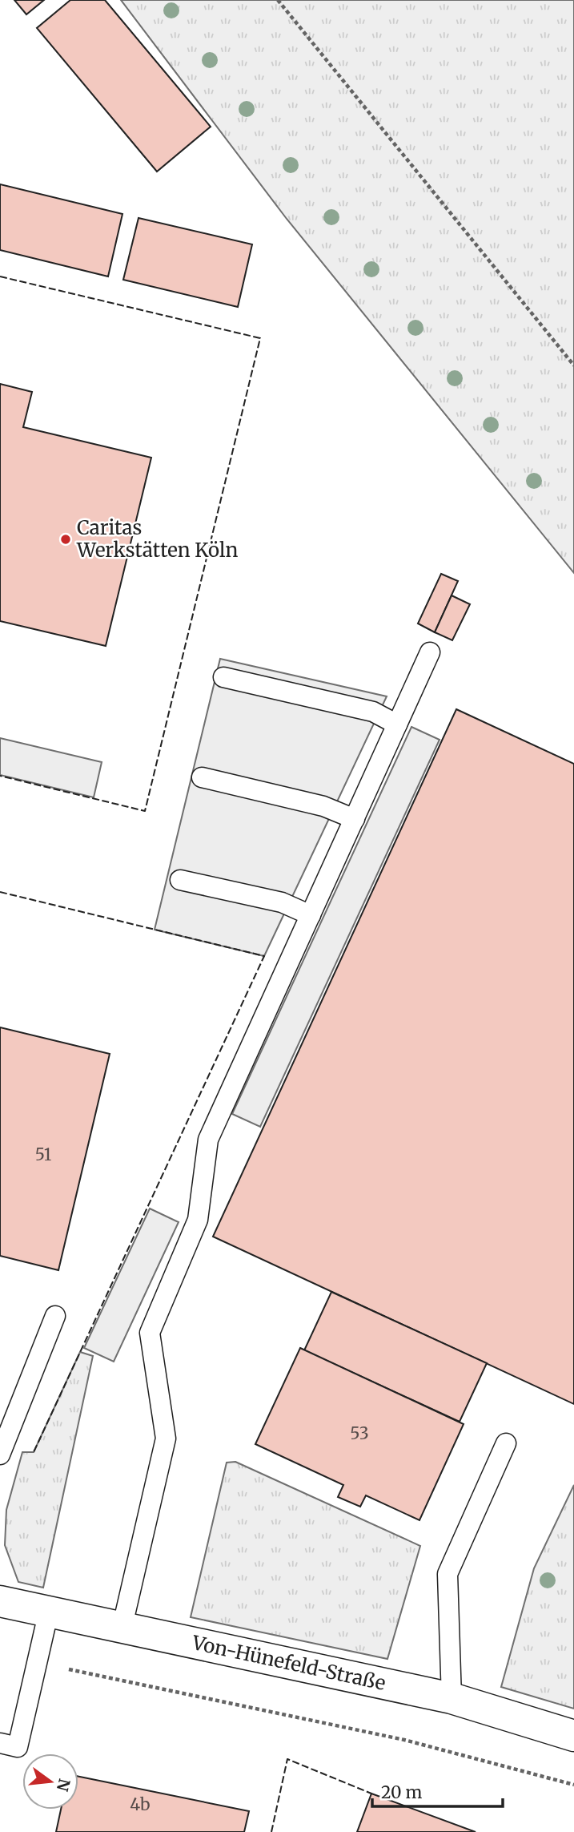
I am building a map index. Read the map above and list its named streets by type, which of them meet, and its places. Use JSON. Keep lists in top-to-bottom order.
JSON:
{
  "streets": {
    "street": ["Von-Hünefeld-Straße"]
  },
  "places": ["Caritas Werkstätten Köln"],
  "house_numbers": ["51", "53", "4b"],
  "scale_bar": "20 m",
  "north": "right"
}
